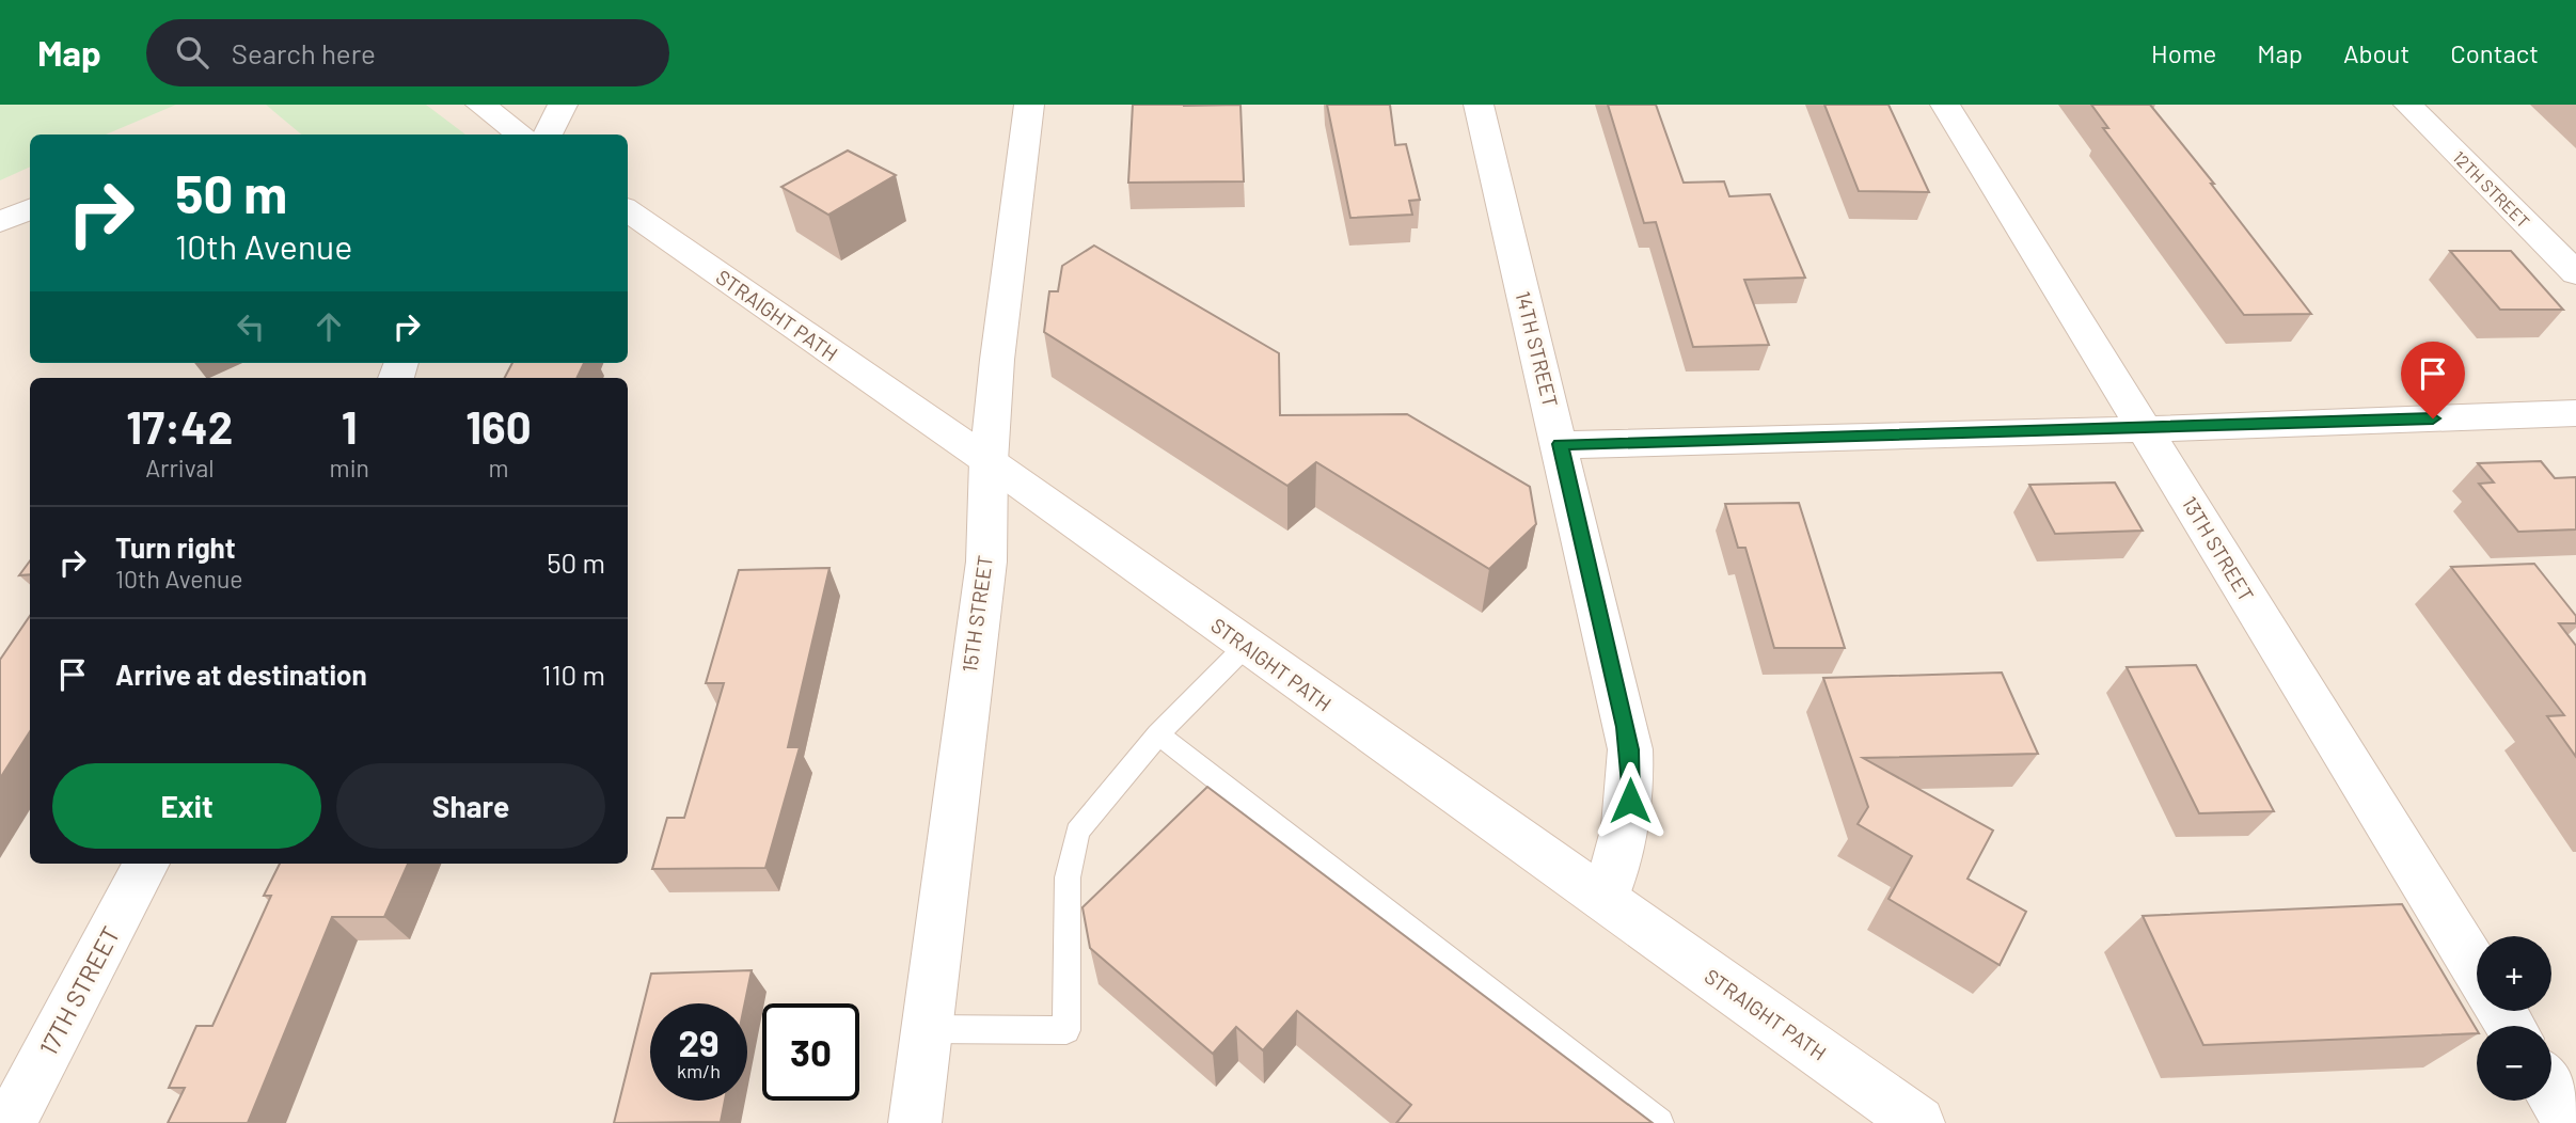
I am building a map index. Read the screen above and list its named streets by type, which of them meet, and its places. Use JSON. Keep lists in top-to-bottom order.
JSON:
{
  "streets": {
    "street": [
      "12TH STREET",
      "STRAIGHT PATH",
      "14TH STREET",
      "13TH STREET",
      "15TH STREET",
      "17TH STREET"
    ]
  },
  "crossings": [
    ["STRAIGHT PATH", "14TH STREET"],
    ["STRAIGHT PATH", "15TH STREET"]
  ],
  "page": {
    "header": "Map",
    "search": "Search here",
    "nav": [
      "Home",
      "Map",
      "About",
      "Contact"
    ],
    "turn": ["50 m", "10th Avenue"],
    "eta": [
      "17:42",
      "Arrival",
      "1",
      "min",
      "160",
      "m"
    ],
    "list": [
      {
        "name": "Turn right",
        "note": "10th Avenue",
        "value": "50 m"
      },
      {
        "name": "Arrive at destination",
        "value": "110 m"
      }
    ],
    "buttons": ["Exit", "Share"],
    "map_buttons": ["+", "−"],
    "speed": "29 km/h",
    "limit": "30"
  }
}
